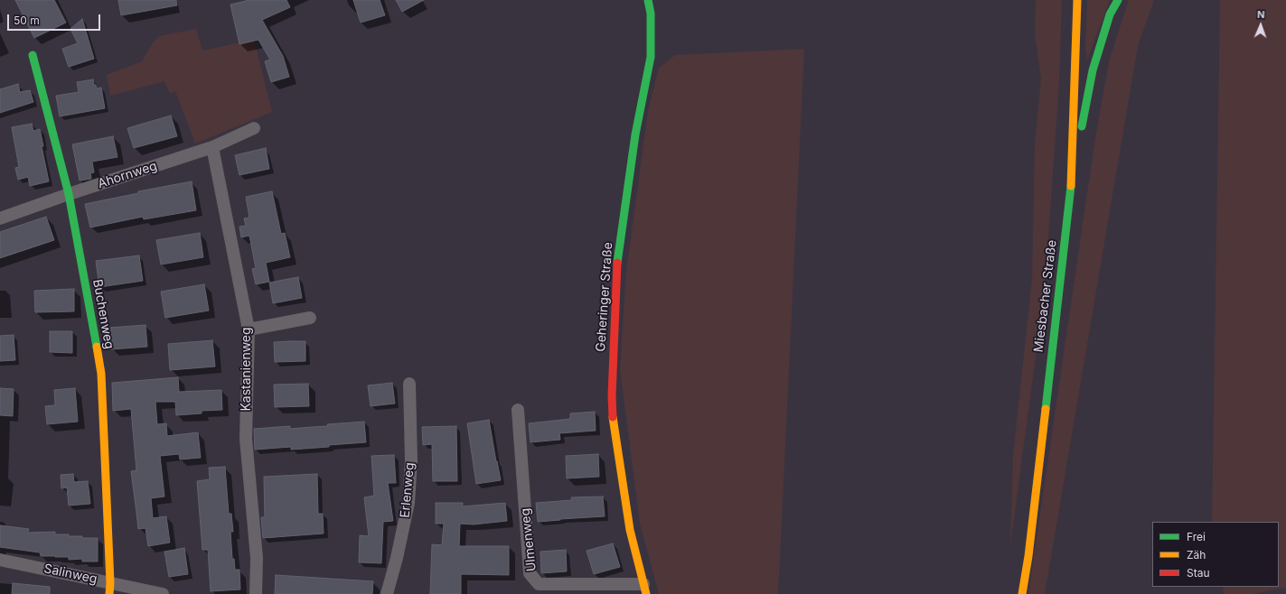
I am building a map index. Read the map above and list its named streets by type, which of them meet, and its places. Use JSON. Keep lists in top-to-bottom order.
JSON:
{
  "streets": {
    "street": [
      "Ahornweg",
      "Miesbacher Straße",
      "Geheringer Straße",
      "Buchenweg",
      "Kastanienweg",
      "Erlenweg",
      "Ulmenweg",
      "Salinweg"
    ]
  },
  "crossings": [
    ["Ahornweg", "Buchenweg"],
    ["Ahornweg", "Kastanienweg"],
    ["Geheringer Straße", "Ulmenweg"],
    ["Buchenweg", "Salinweg"]
  ],
  "legend": ["Frei", "Zäh", "Stau"],
  "scale_bar": "50 m",
  "north": "top"
}
